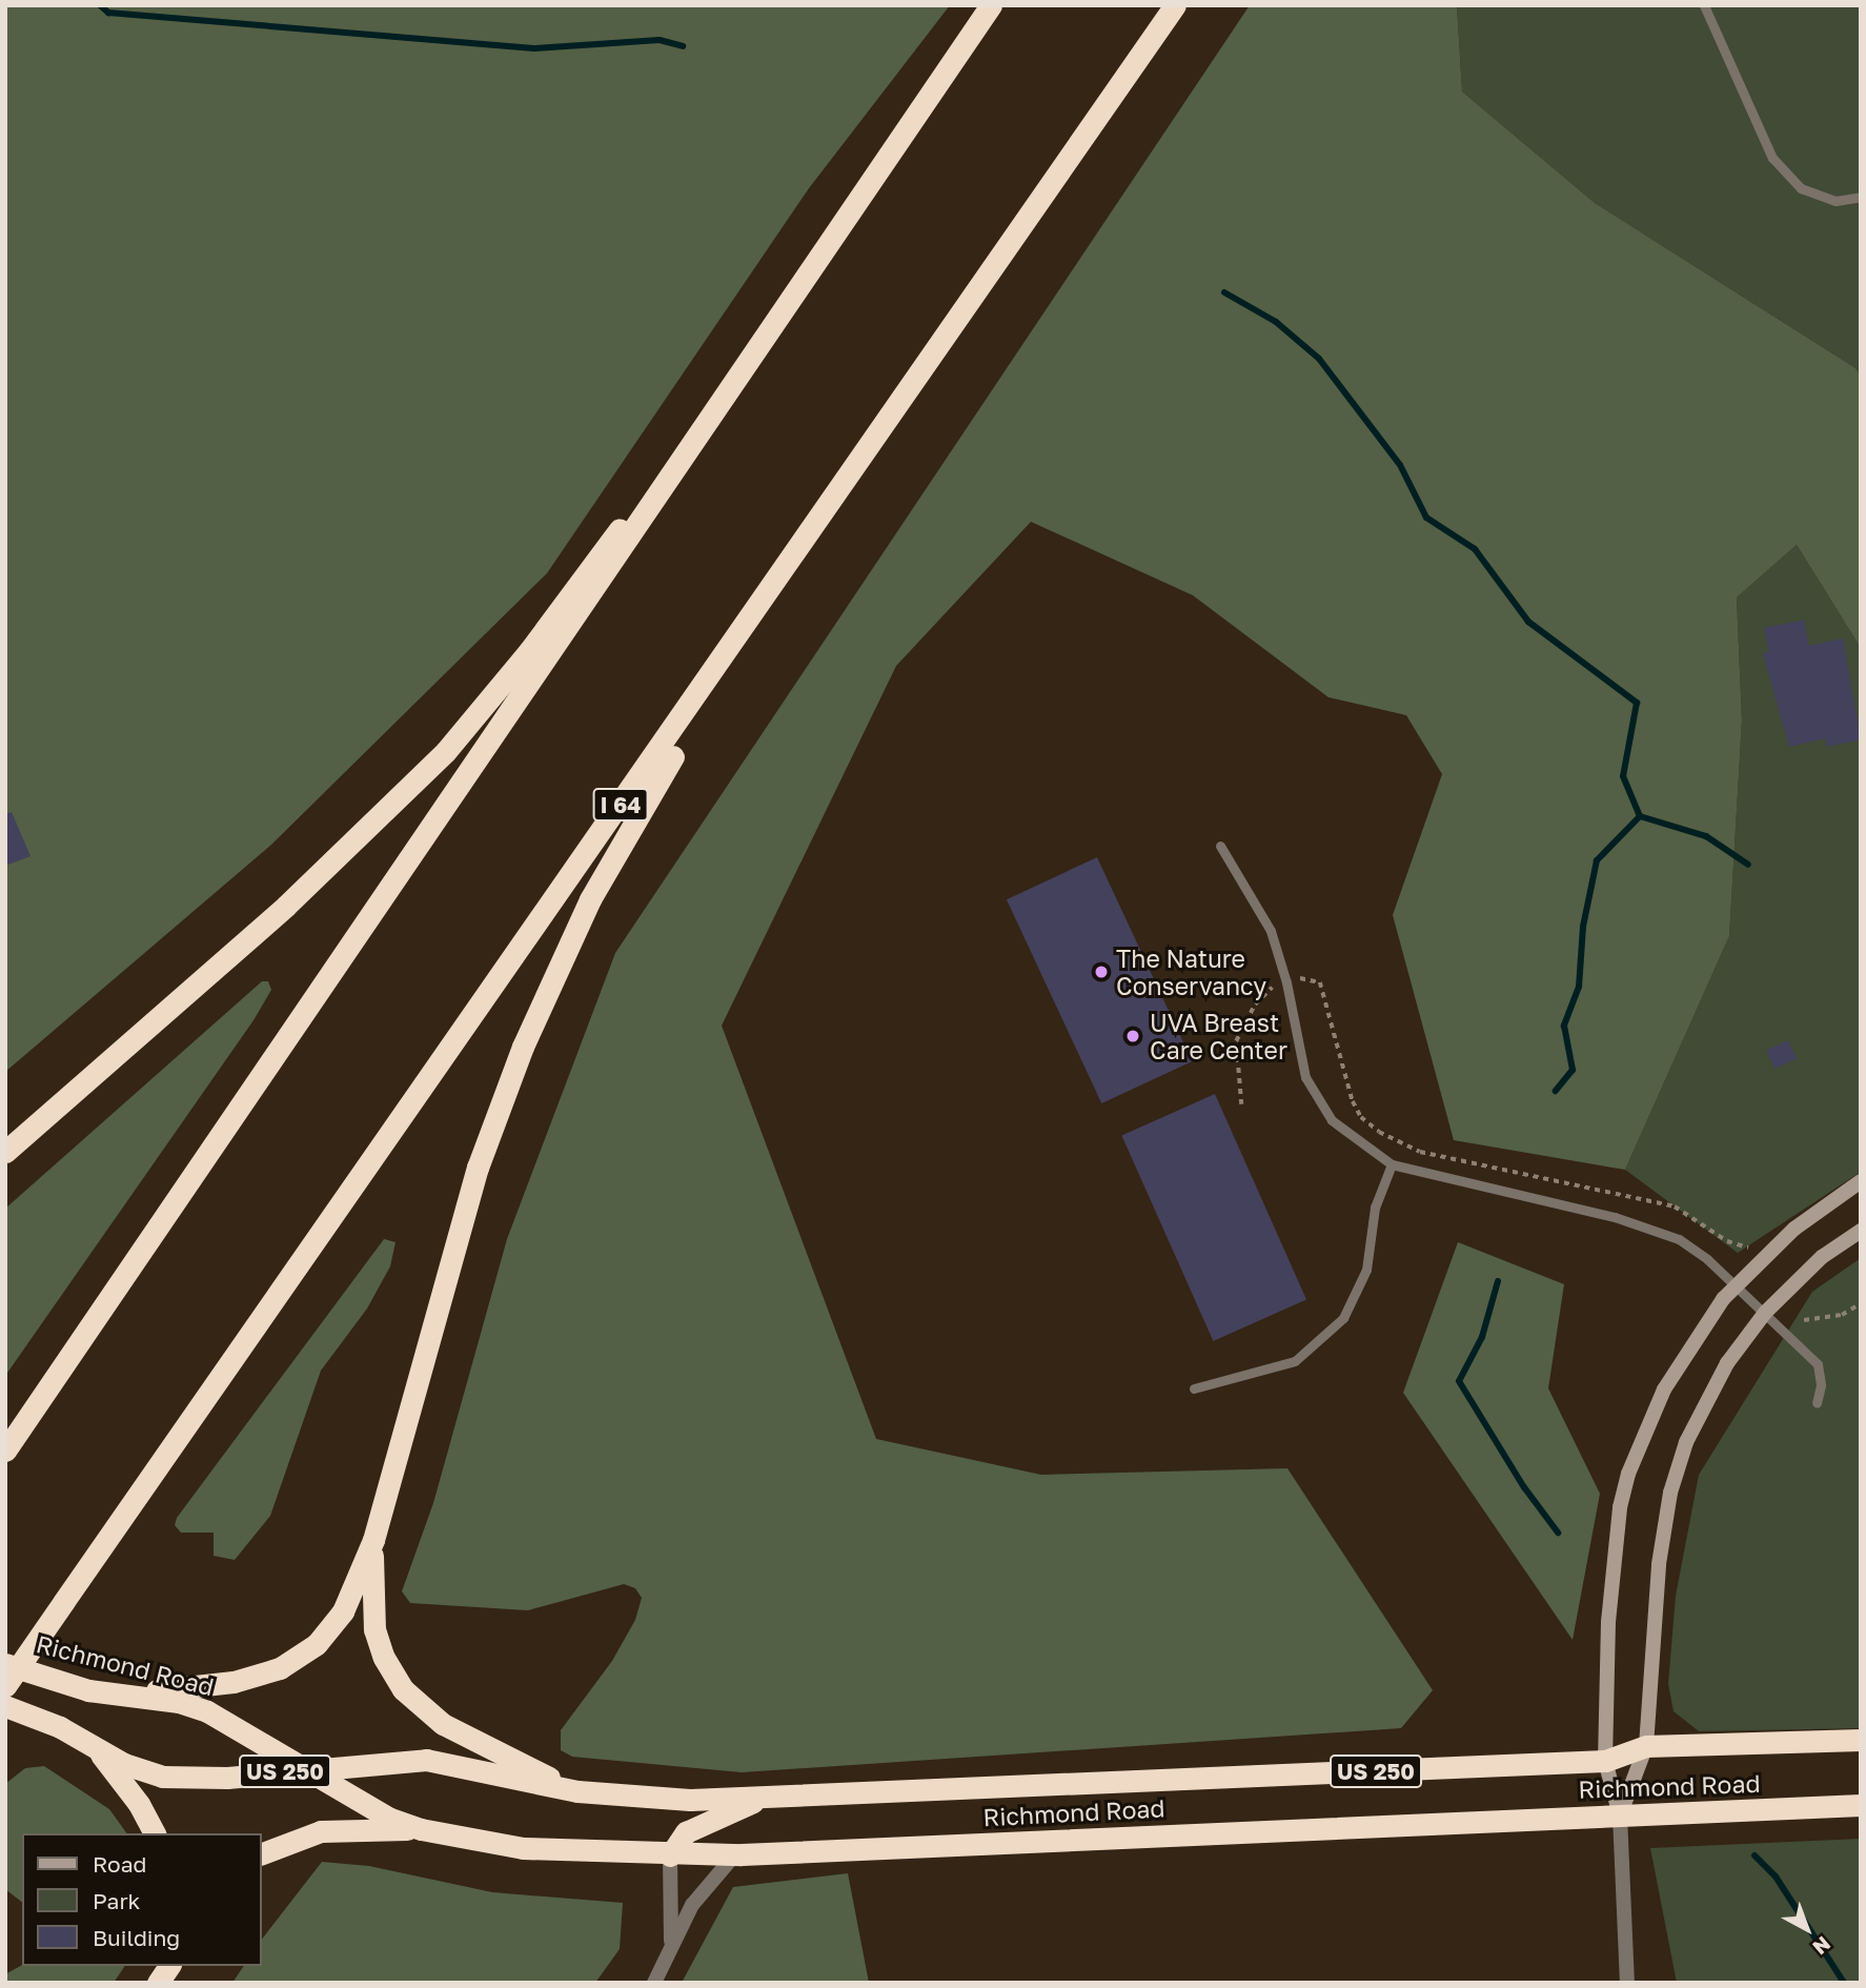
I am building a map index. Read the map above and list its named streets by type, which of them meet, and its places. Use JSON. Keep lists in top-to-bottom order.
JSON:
{
  "streets": {
    "highway": ["I 64", "Richmond Road", "US 250"]
  },
  "places": ["The Nature Conservancy", "UVA Breast Care Center"],
  "legend": ["Road", "Park", "Building"],
  "north": "bottom right"
}
